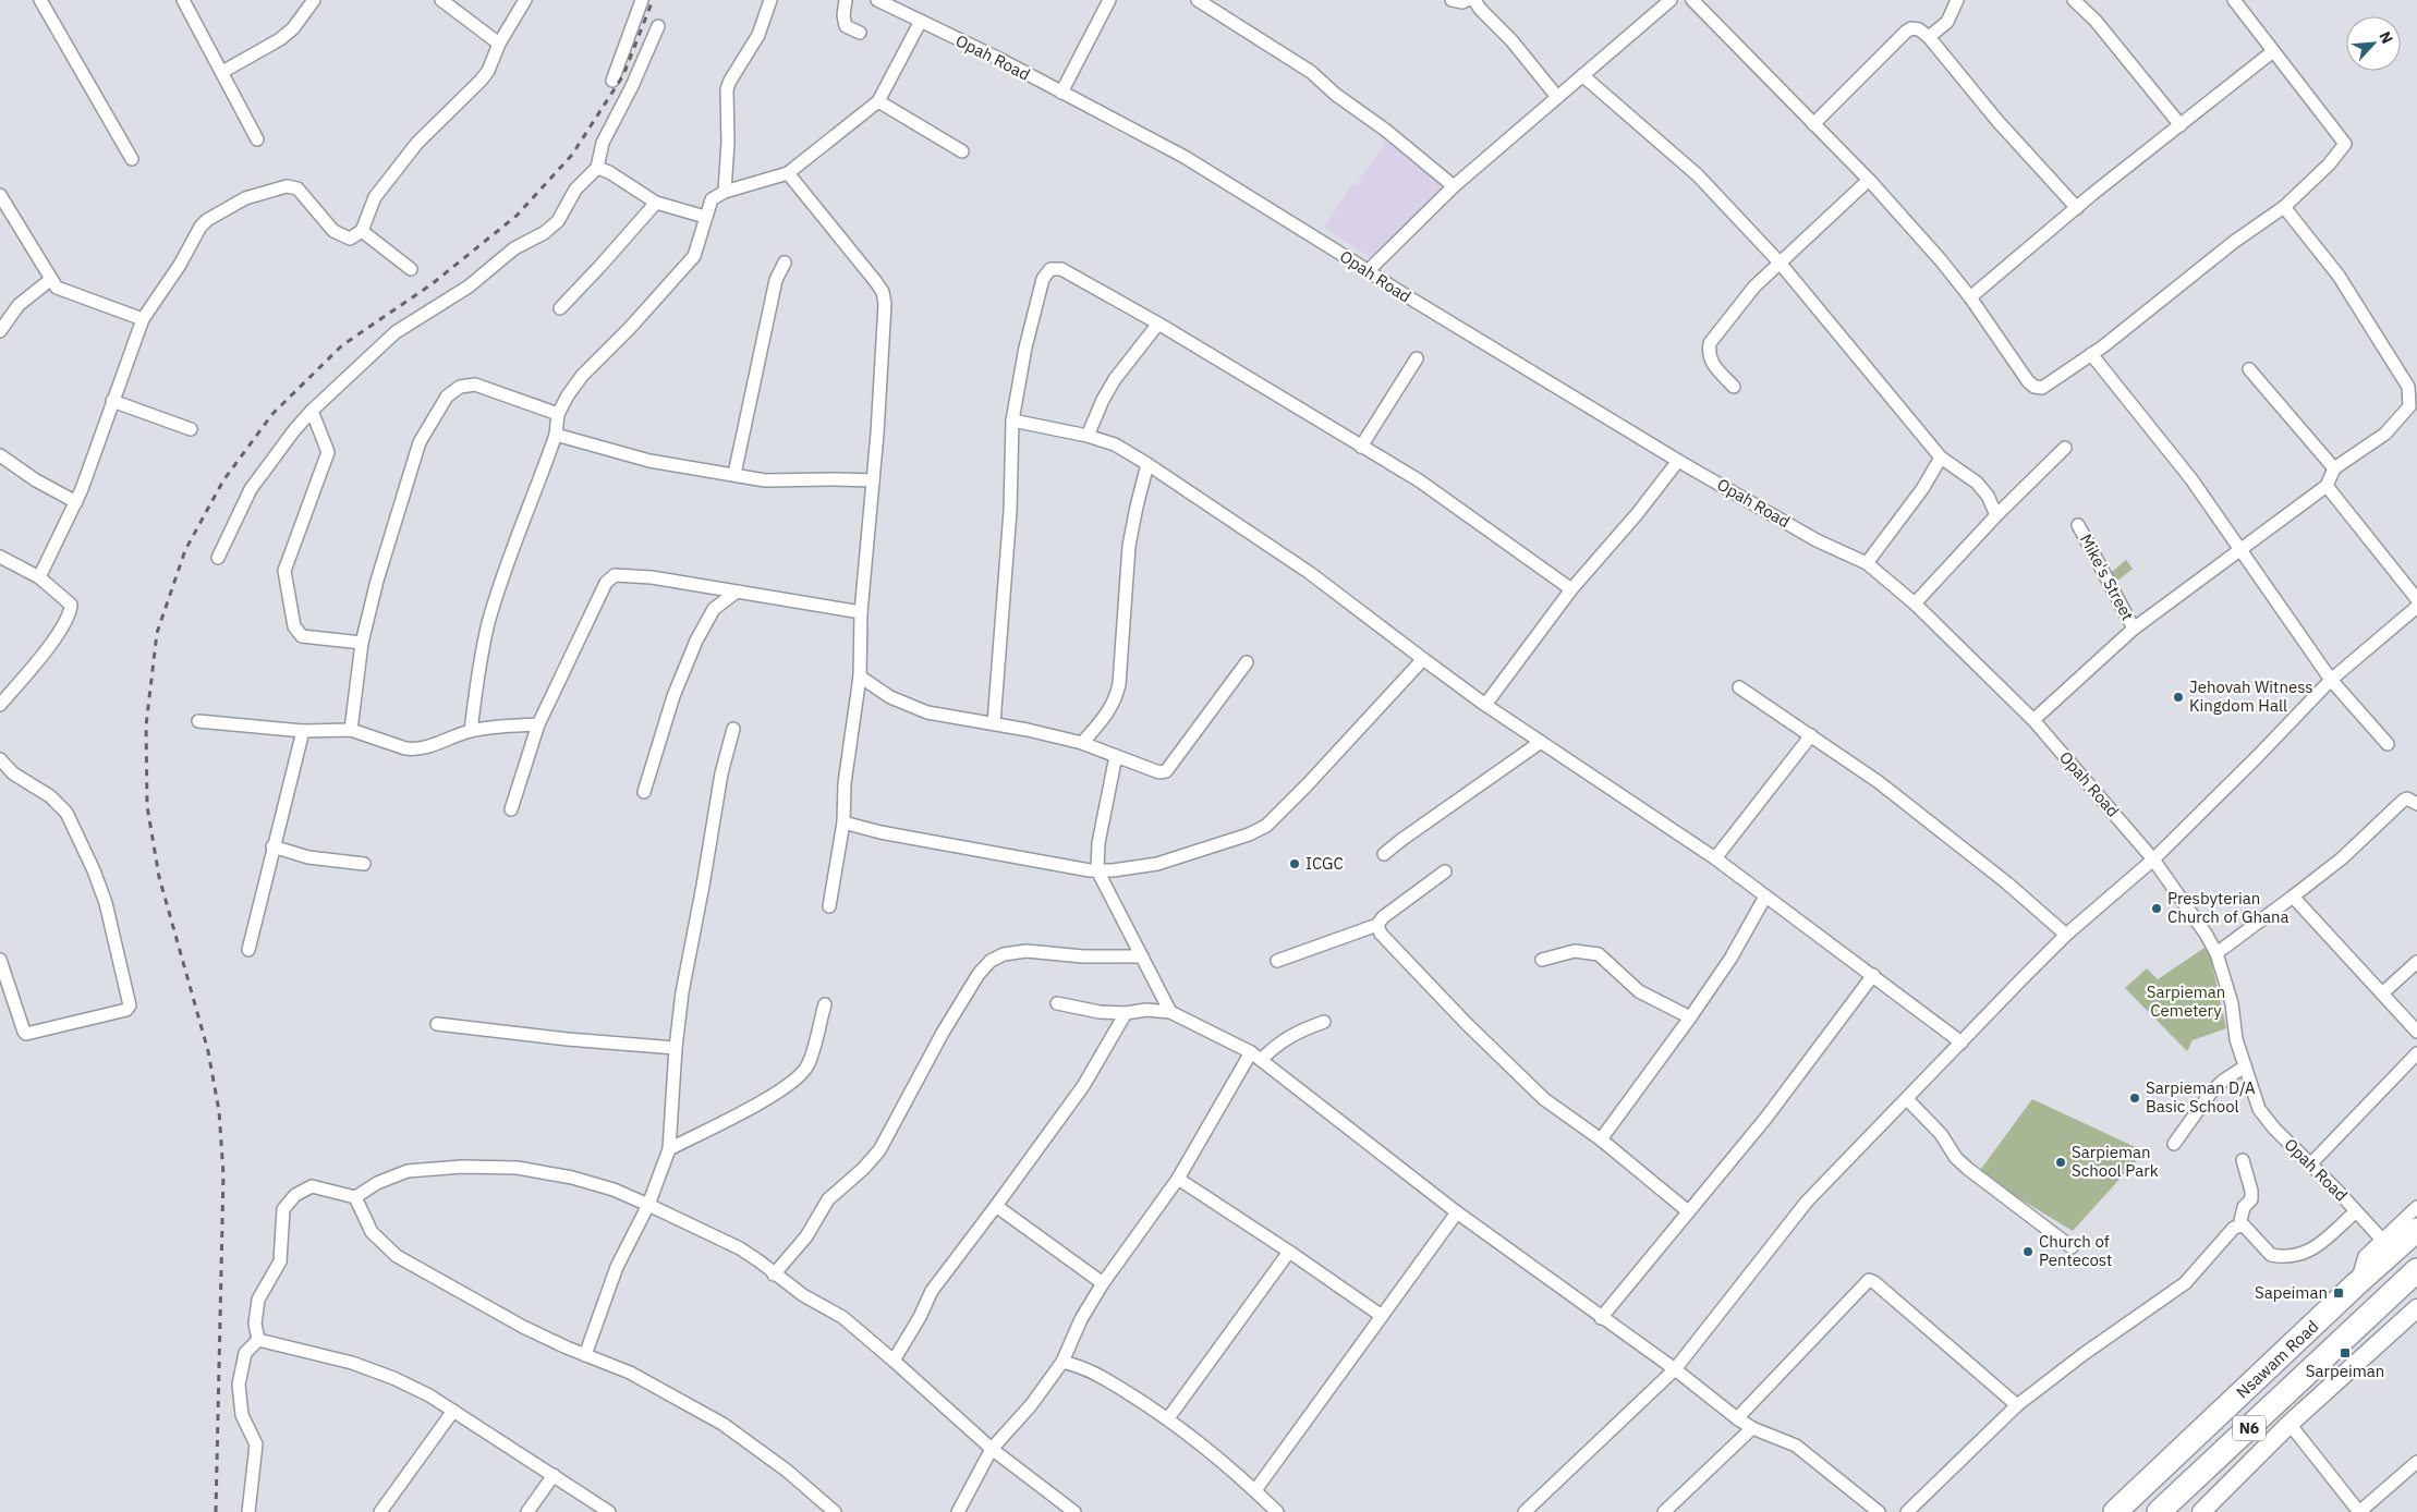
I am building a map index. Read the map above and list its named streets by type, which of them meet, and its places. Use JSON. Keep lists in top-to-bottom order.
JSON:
{
  "streets": {
    "highway": ["Nsawam Road", "N6"],
    "street": ["Opah Road", "Mike's Street"]
  },
  "crossings": [
    ["Opah Road", "Nsawam Road"]
  ],
  "parks": ["Sarpieman Cemetery"],
  "places": {
    "other": [
      "Jehovah Witness Kingdom Hall",
      "ICGC",
      "Presbyterian Church of Ghana",
      "Sarpieman D/A Basic School",
      "Sarpieman School Park",
      "Church of Pentecost"
    ],
    "transit": ["Sapeiman", "Sarpeiman"]
  },
  "north": "top right"
}
